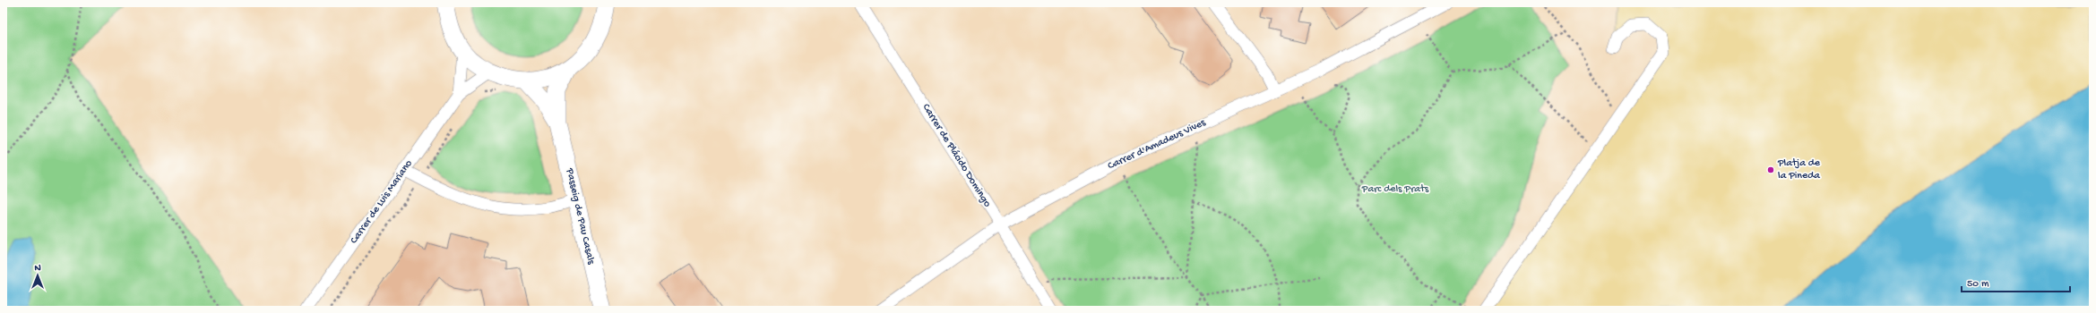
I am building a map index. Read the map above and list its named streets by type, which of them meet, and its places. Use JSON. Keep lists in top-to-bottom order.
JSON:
{
  "streets": {
    "street": [
      "Carrer d'Amadeus Vives",
      "Carrer de Plácido Domingo",
      "Carrer de Luis Mariano",
      "Passeig de Pau Casals"
    ]
  },
  "crossings": [
    ["Carrer d'Amadeus Vives", "Carrer de Plácido Domingo"]
  ],
  "parks": ["Parc dels Prats"],
  "places": ["Platja de la Pineda"],
  "scale_bar": "50 m",
  "north": "top"
}
